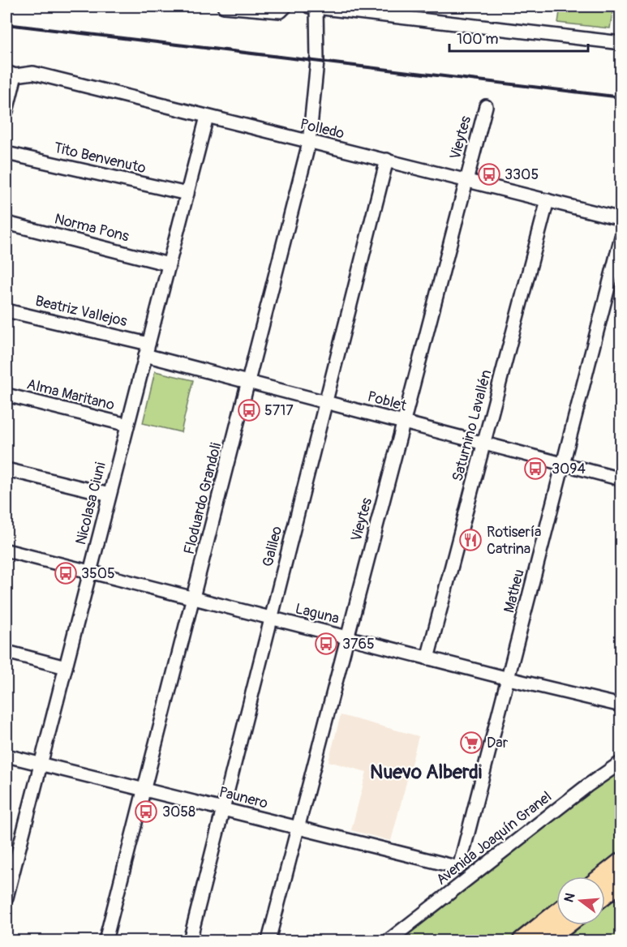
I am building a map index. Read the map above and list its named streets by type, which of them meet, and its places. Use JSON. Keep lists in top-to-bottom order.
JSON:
{
  "streets": {
    "street": [
      "Polledo",
      "Vieytes",
      "Tito Benvenuto",
      "Norma Pons",
      "Beatriz Vallejos",
      "Alma Maritano",
      "Poblet",
      "Saturnino Lavallén",
      "Floduardo Grandoli",
      "Nicolasa Ciuni",
      "Galileo",
      "Matheu",
      "Laguna",
      "Paunero",
      "Avenida Joaquín Granel"
    ]
  },
  "crossings": [
    ["Polledo", "Vieytes"],
    ["Polledo", "Saturnino Lavallén"],
    ["Polledo", "Floduardo Grandoli"],
    ["Polledo", "Nicolasa Ciuni"],
    ["Polledo", "Galileo"],
    ["Vieytes", "Poblet"],
    ["Vieytes", "Laguna"],
    ["Vieytes", "Paunero"],
    ["Tito Benvenuto", "Nicolasa Ciuni"],
    ["Norma Pons", "Nicolasa Ciuni"],
    ["Beatriz Vallejos", "Poblet"],
    ["Beatriz Vallejos", "Nicolasa Ciuni"],
    ["Alma Maritano", "Nicolasa Ciuni"],
    ["Poblet", "Saturnino Lavallén"],
    ["Poblet", "Floduardo Grandoli"],
    ["Poblet", "Nicolasa Ciuni"],
    ["Poblet", "Galileo"],
    ["Poblet", "Matheu"],
    ["Saturnino Lavallén", "Laguna"],
    ["Floduardo Grandoli", "Laguna"],
    ["Floduardo Grandoli", "Paunero"],
    ["Nicolasa Ciuni", "Laguna"],
    ["Nicolasa Ciuni", "Paunero"],
    ["Galileo", "Laguna"],
    ["Galileo", "Paunero"],
    ["Matheu", "Laguna"],
    ["Matheu", "Paunero"]
  ],
  "districts": ["Nuevo Alberdi"],
  "places": {
    "bus stop": [
      "3305",
      "5717",
      "3094",
      "3505",
      "3765",
      "3058"
    ],
    "restaurant": ["Rotisería Catrina"],
    "supermarket": ["Dar"]
  },
  "scale_bar": "100 m",
  "north": "left"
}
